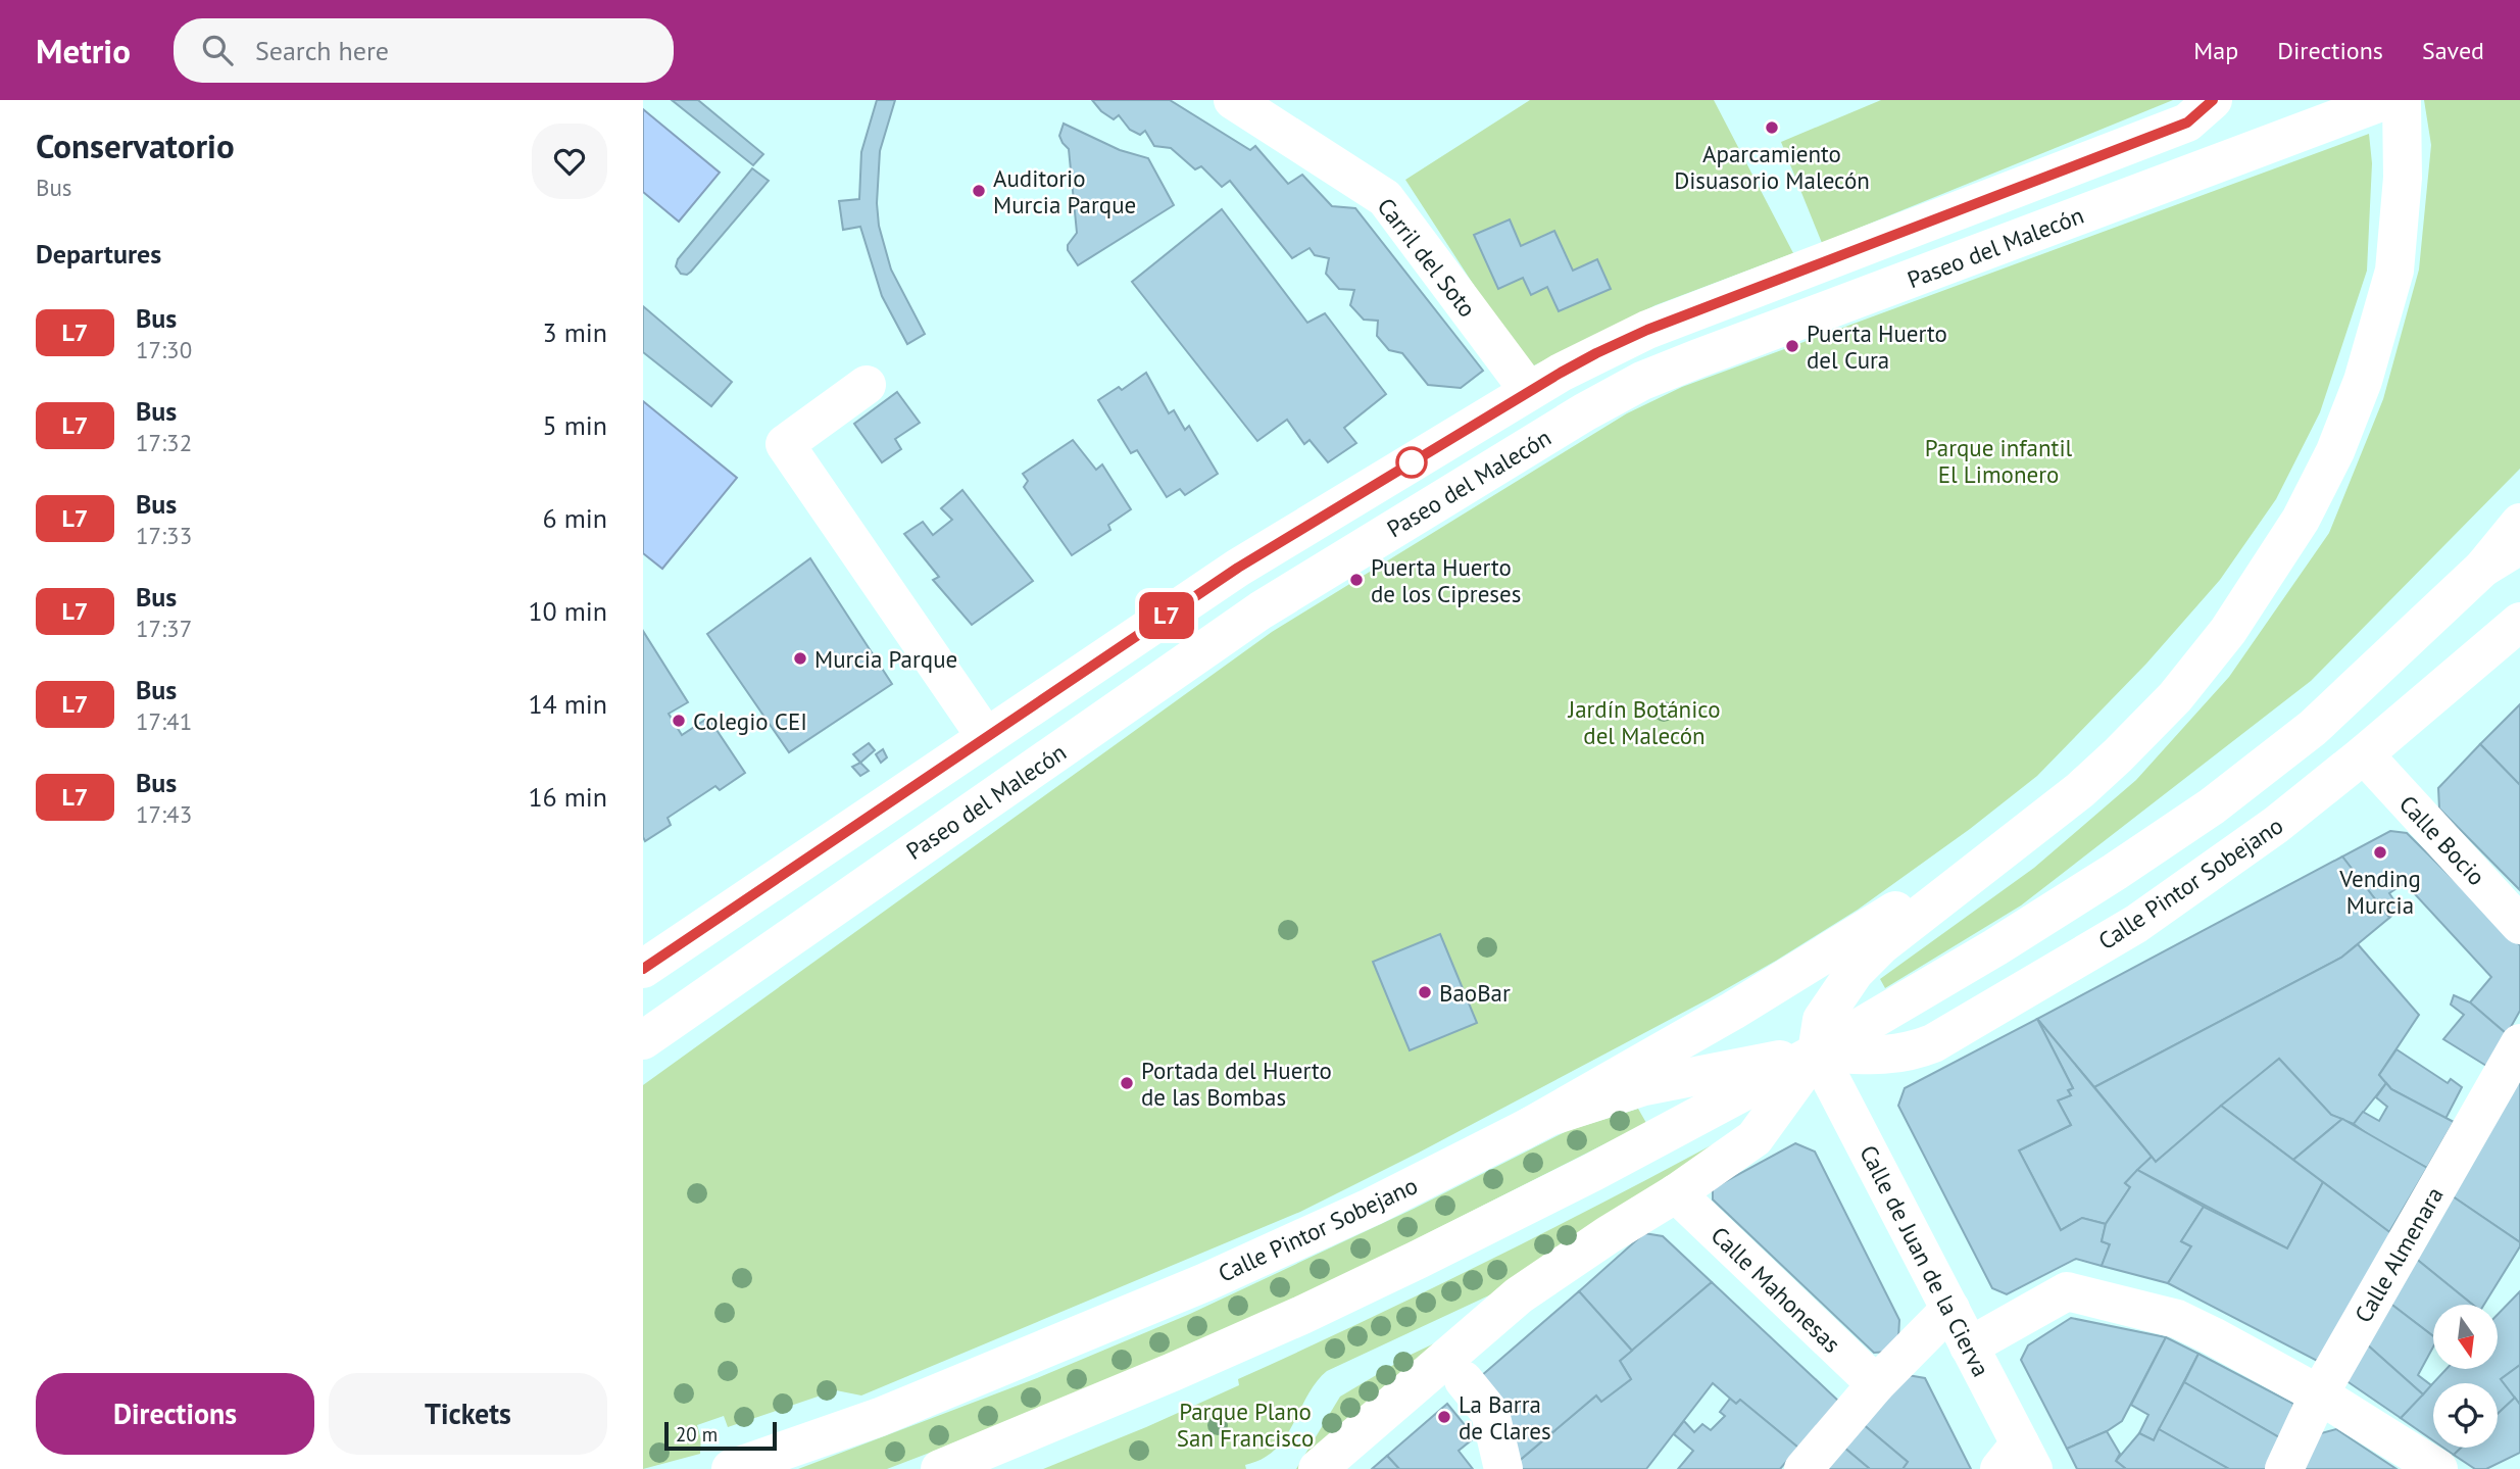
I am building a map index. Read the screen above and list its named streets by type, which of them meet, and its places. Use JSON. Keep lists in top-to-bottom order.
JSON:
{
  "streets": {
    "main road": [
      "Paseo del Malecón",
      "Carril del Soto",
      "Calle Bocio",
      "Calle Pintor Sobejano",
      "Calle Almenara",
      "Calle de Juan de la Cierva",
      "Calle Mahonesas"
    ]
  },
  "crossings": [
    ["Calle Bocio", "Calle Pintor Sobejano"],
    ["Calle Pintor Sobejano", "Calle de Juan de la Cierva"]
  ],
  "parks": ["Parque infantil El Limonero", "Jardín Botánico del Malecón", "Parque Plano San Francisco"],
  "places": [
    "Aparcamiento Disuasorio Malecón",
    "Auditorio Murcia Parque",
    "Puerta Huerto del Cura",
    "Puerta Huerto de los Cipreses",
    "Murcia Parque",
    "Colegio CEI",
    "Vending Murcia",
    "BaoBar",
    "Portada del Huerto de las Bombas",
    "La Barra de Clares"
  ],
  "lines": ["bus line L7"],
  "scale_bar": "20 m",
  "north": "bottom",
  "page": {
    "header": "Metrio",
    "search": "Search here",
    "nav": ["Map", "Directions", "Saved"],
    "heading": [
      ["Conservatorio", "Bus"],
      "Departures"
    ],
    "on_map": "L7",
    "list": [
      {
        "mark": "L7",
        "name": "Bus",
        "note": "17:30",
        "value": "3 min"
      },
      {
        "mark": "L7",
        "name": "Bus",
        "note": "17:32",
        "value": "5 min"
      },
      {
        "mark": "L7",
        "name": "Bus",
        "note": "17:33",
        "value": "6 min"
      },
      {
        "mark": "L7",
        "name": "Bus",
        "note": "17:37",
        "value": "10 min"
      },
      {
        "mark": "L7",
        "name": "Bus",
        "note": "17:41",
        "value": "14 min"
      },
      {
        "mark": "L7",
        "name": "Bus",
        "note": "17:43",
        "value": "16 min"
      }
    ],
    "buttons": ["Directions", "Tickets"],
    "scale": "20 m"
  }
}
